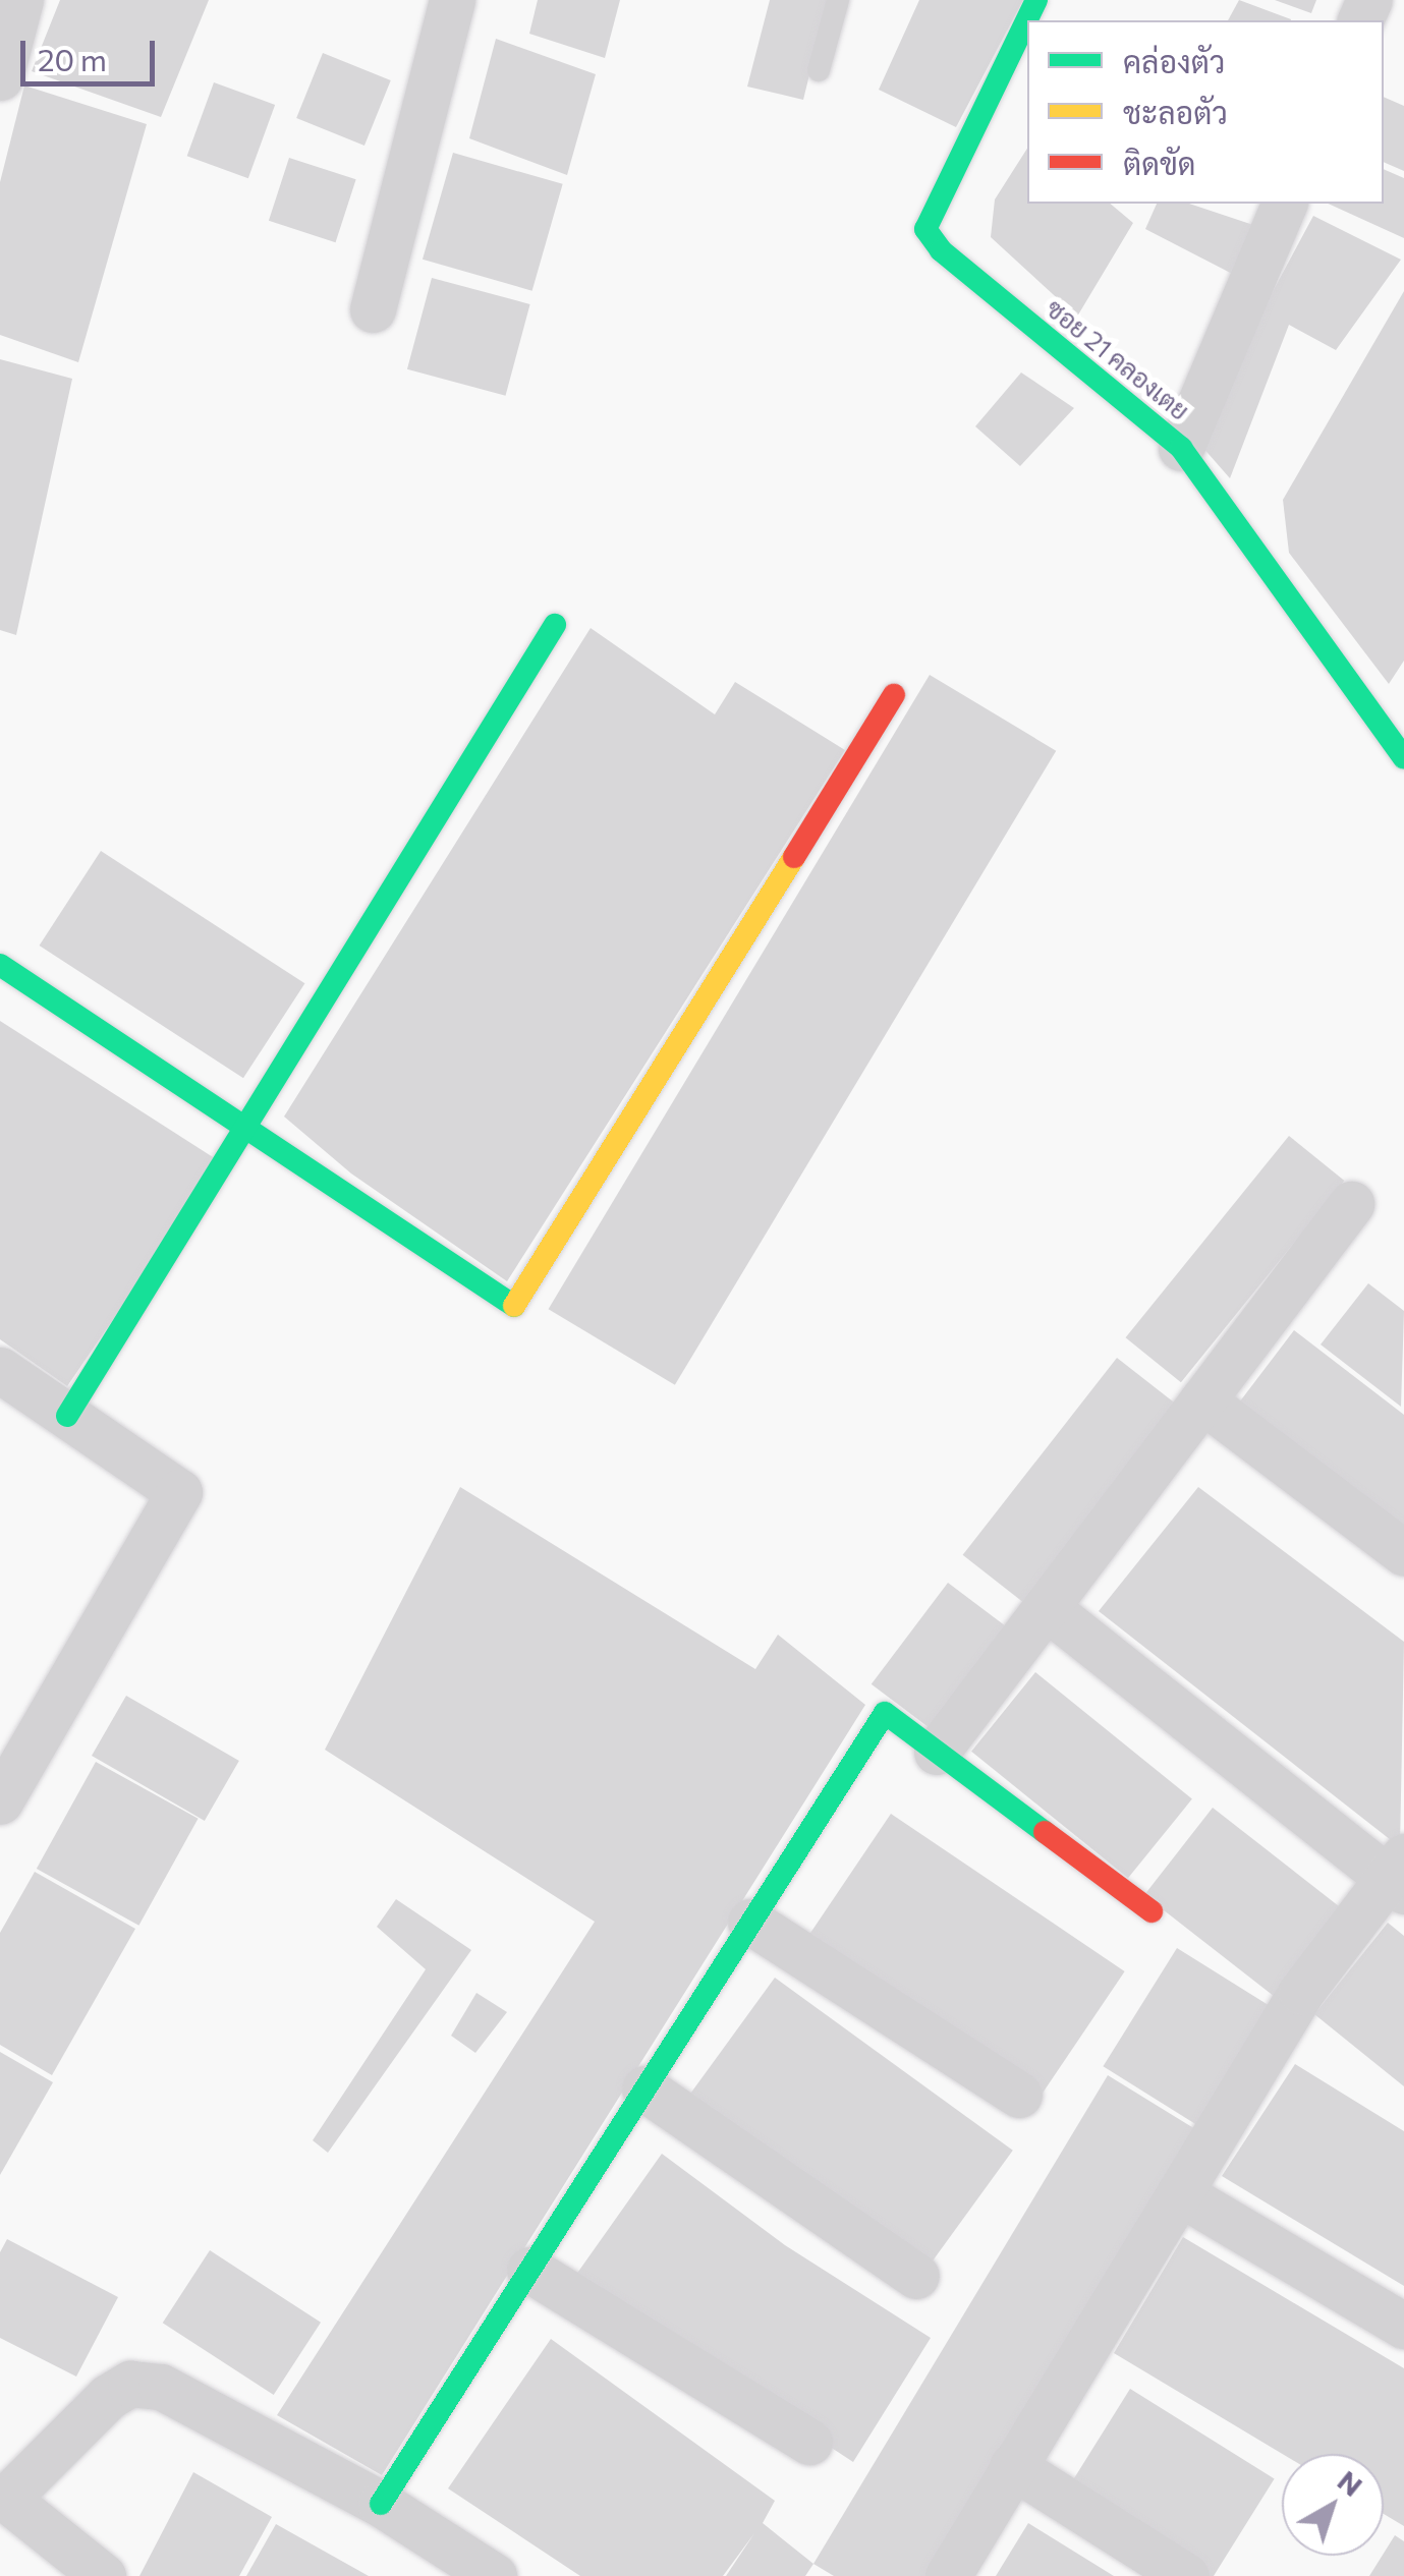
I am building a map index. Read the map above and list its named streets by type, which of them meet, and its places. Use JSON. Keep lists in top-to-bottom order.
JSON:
{
  "streets": {
    "street": ["ซอย 21 คลองเตย"]
  },
  "legend": ["คล่องตัว", "ชะลอตัว", "ติดขัด"],
  "scale_bar": "20 m",
  "north": "top right"
}
